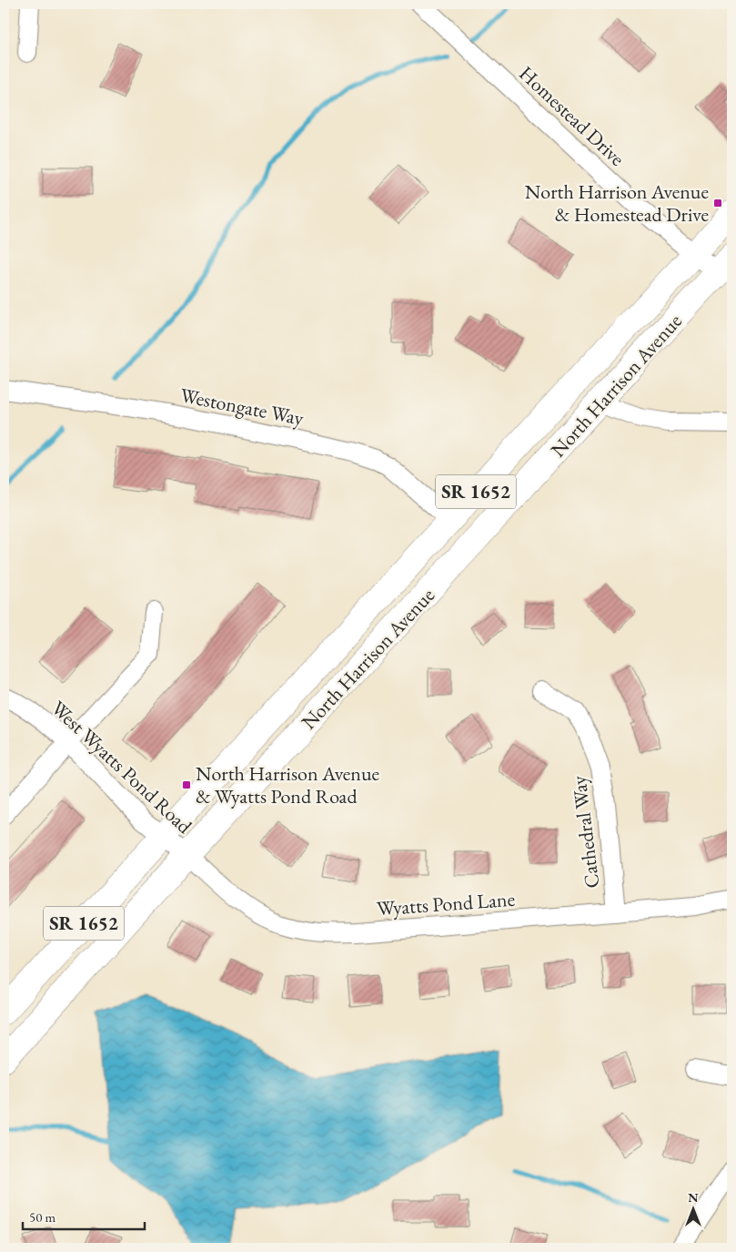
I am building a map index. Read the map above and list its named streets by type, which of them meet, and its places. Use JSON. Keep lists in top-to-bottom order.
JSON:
{
  "streets": {
    "main road": ["North Harrison Avenue", "SR 1652"],
    "street": [
      "Homestead Drive",
      "Westongate Way",
      "West Wyatts Pond Road",
      "Cathedral Way",
      "Wyatts Pond Lane"
    ]
  },
  "crossings": [
    ["Homestead Drive", "North Harrison Avenue"],
    ["North Harrison Avenue", "Westongate Way"],
    ["North Harrison Avenue", "West Wyatts Pond Road"],
    ["North Harrison Avenue", "Wyatts Pond Lane"],
    ["West Wyatts Pond Road", "Wyatts Pond Lane"],
    ["Cathedral Way", "Wyatts Pond Lane"]
  ],
  "places": {
    "transit": ["North Harrison Avenue & Homestead Drive", "North Harrison Avenue & Wyatts Pond Road"]
  },
  "scale_bar": "50 m",
  "north": "top"
}
